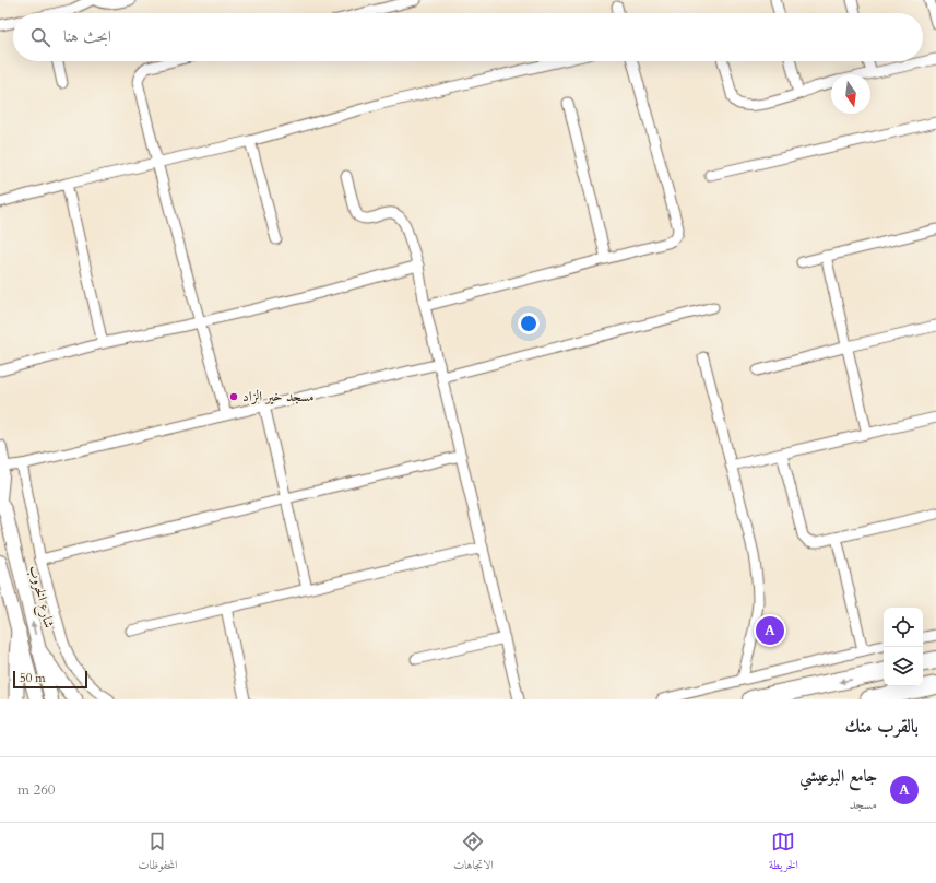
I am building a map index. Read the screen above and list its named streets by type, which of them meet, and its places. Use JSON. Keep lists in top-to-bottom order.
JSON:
{
  "streets": {
    "main road": ["شارع الخروب"]
  },
  "places": ["مسجد خير الزاد"],
  "scale_bar": "50 m",
  "north": "bottom",
  "page": {
    "search": "ابحث هنا",
    "pins": "A",
    "scale": "50 m",
    "heading": "بالقرب منك",
    "list": [
      {
        "mark": "A",
        "name": "جامع البوعيشي",
        "note": "مسجد",
        "value": "260 m"
      }
    ],
    "nav": ["الخريطة", "الاتجاهات", "المحفوظات"]
  }
}
